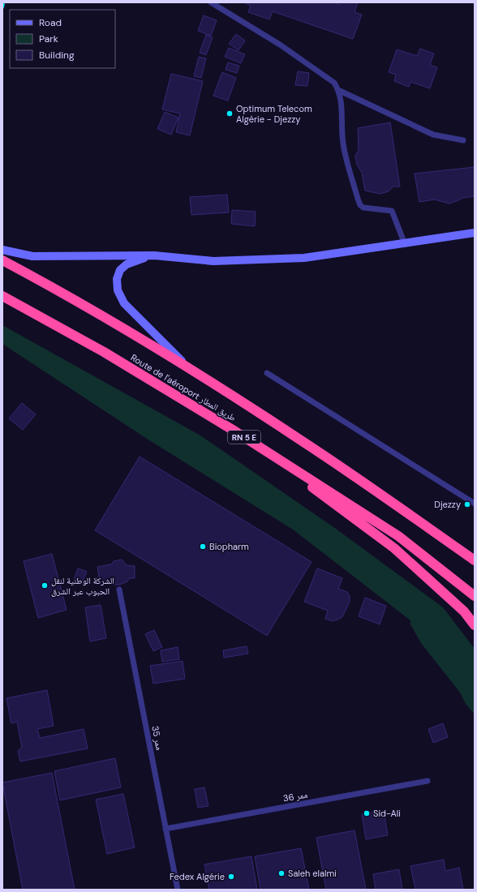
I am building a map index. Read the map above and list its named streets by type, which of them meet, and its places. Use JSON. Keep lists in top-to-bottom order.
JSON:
{
  "streets": {
    "highway": ["Route de l'aéroport طريق المطار", "RN 5 E"],
    "lane": ["ممر 35", "ممر 36"]
  },
  "crossings": [
    ["ممر 35", "ممر 36"]
  ],
  "places": [
    "Optimum Telecom Algérie - Djezzy",
    "Djezzy",
    "Biopharm",
    "الشركة الوطنية لنقل الحبوب عبر الشرق",
    "Sid-Ali",
    "Saleh elalmi",
    "Fedex Algérie"
  ],
  "legend": ["Road", "Park", "Building"]
}
